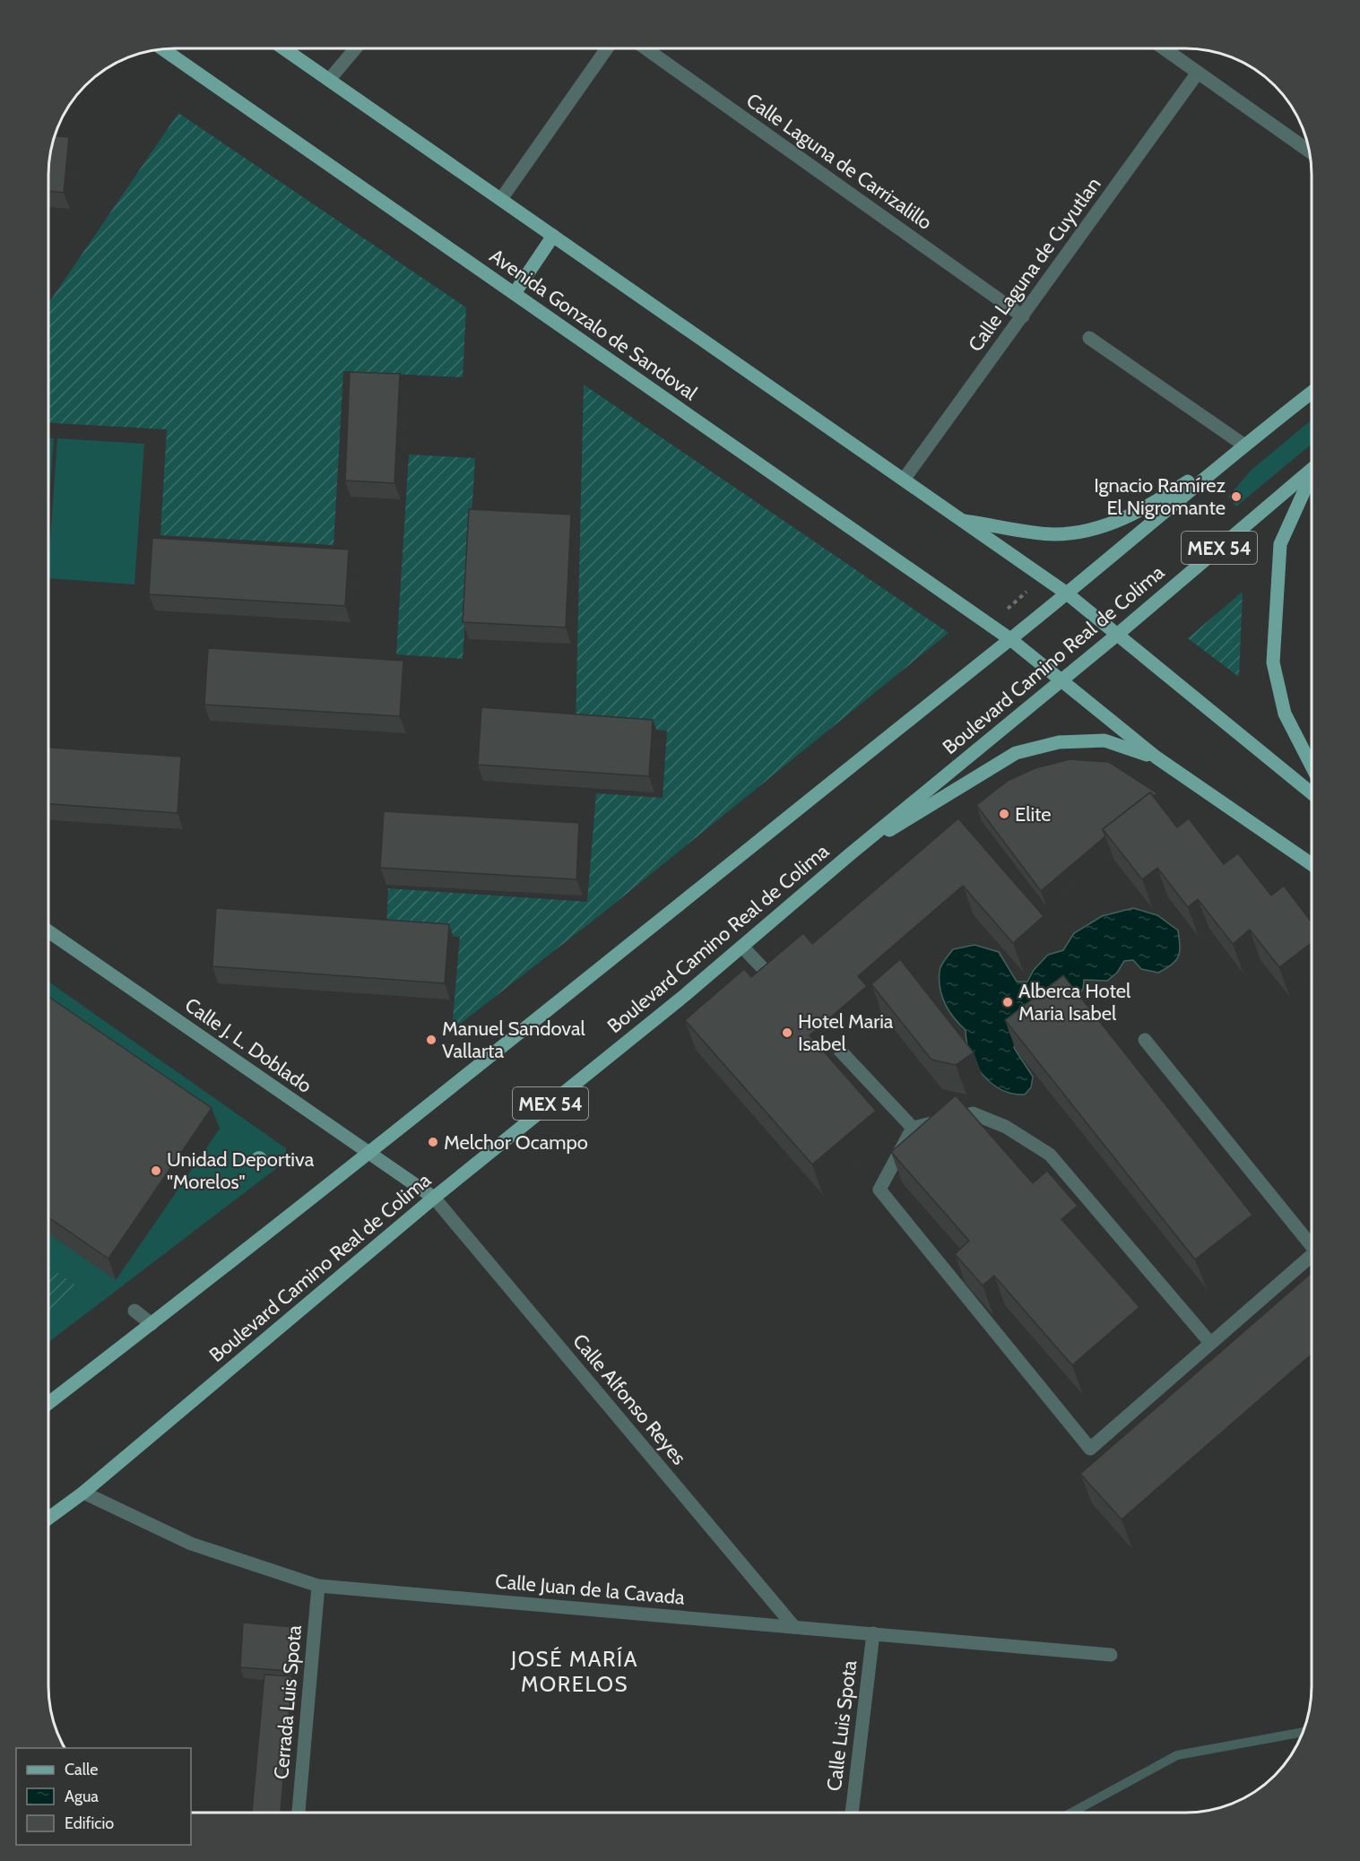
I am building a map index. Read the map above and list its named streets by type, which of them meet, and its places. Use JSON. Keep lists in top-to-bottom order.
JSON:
{
  "streets": {
    "main road": ["Avenida Gonzalo de Sandoval", "MEX 54", "Boulevard Camino Real de Colima"],
    "street": [
      "Calle Laguna de Carrizalillo",
      "Calle Laguna de Cuyutlan",
      "Calle J. L. Doblado",
      "Calle Alfonso Reyes",
      "Calle Juan de la Cavada",
      "Cerrada Luis Spota",
      "Calle Luis Spota"
    ]
  },
  "crossings": [
    ["Calle Laguna de Carrizalillo", "Calle Laguna de Cuyutlan"],
    ["Avenida Gonzalo de Sandoval", "MEX 54"],
    ["Avenida Gonzalo de Sandoval", "Boulevard Camino Real de Colima"],
    ["MEX 54", "Calle J. L. Doblado"],
    ["Boulevard Camino Real de Colima", "Calle J. L. Doblado"],
    ["Boulevard Camino Real de Colima", "Calle Alfonso Reyes"],
    ["Boulevard Camino Real de Colima", "Calle Juan de la Cavada"],
    ["Calle J. L. Doblado", "Calle Alfonso Reyes"],
    ["Calle Alfonso Reyes", "Calle Juan de la Cavada"],
    ["Calle Juan de la Cavada", "Cerrada Luis Spota"],
    ["Calle Juan de la Cavada", "Calle Luis Spota"]
  ],
  "districts": ["JOSÉ MARÍA MORELOS"],
  "places": [
    "Ignacio Ramírez El Nigromante",
    "Elite",
    "Alberca Hotel Maria Isabel",
    "Hotel Maria Isabel",
    "Manuel Sandoval Vallarta",
    "Melchor Ocampo",
    "Unidad Deportiva \"Morelos\""
  ],
  "legend": ["Calle", "Agua", "Edificio"]
}
